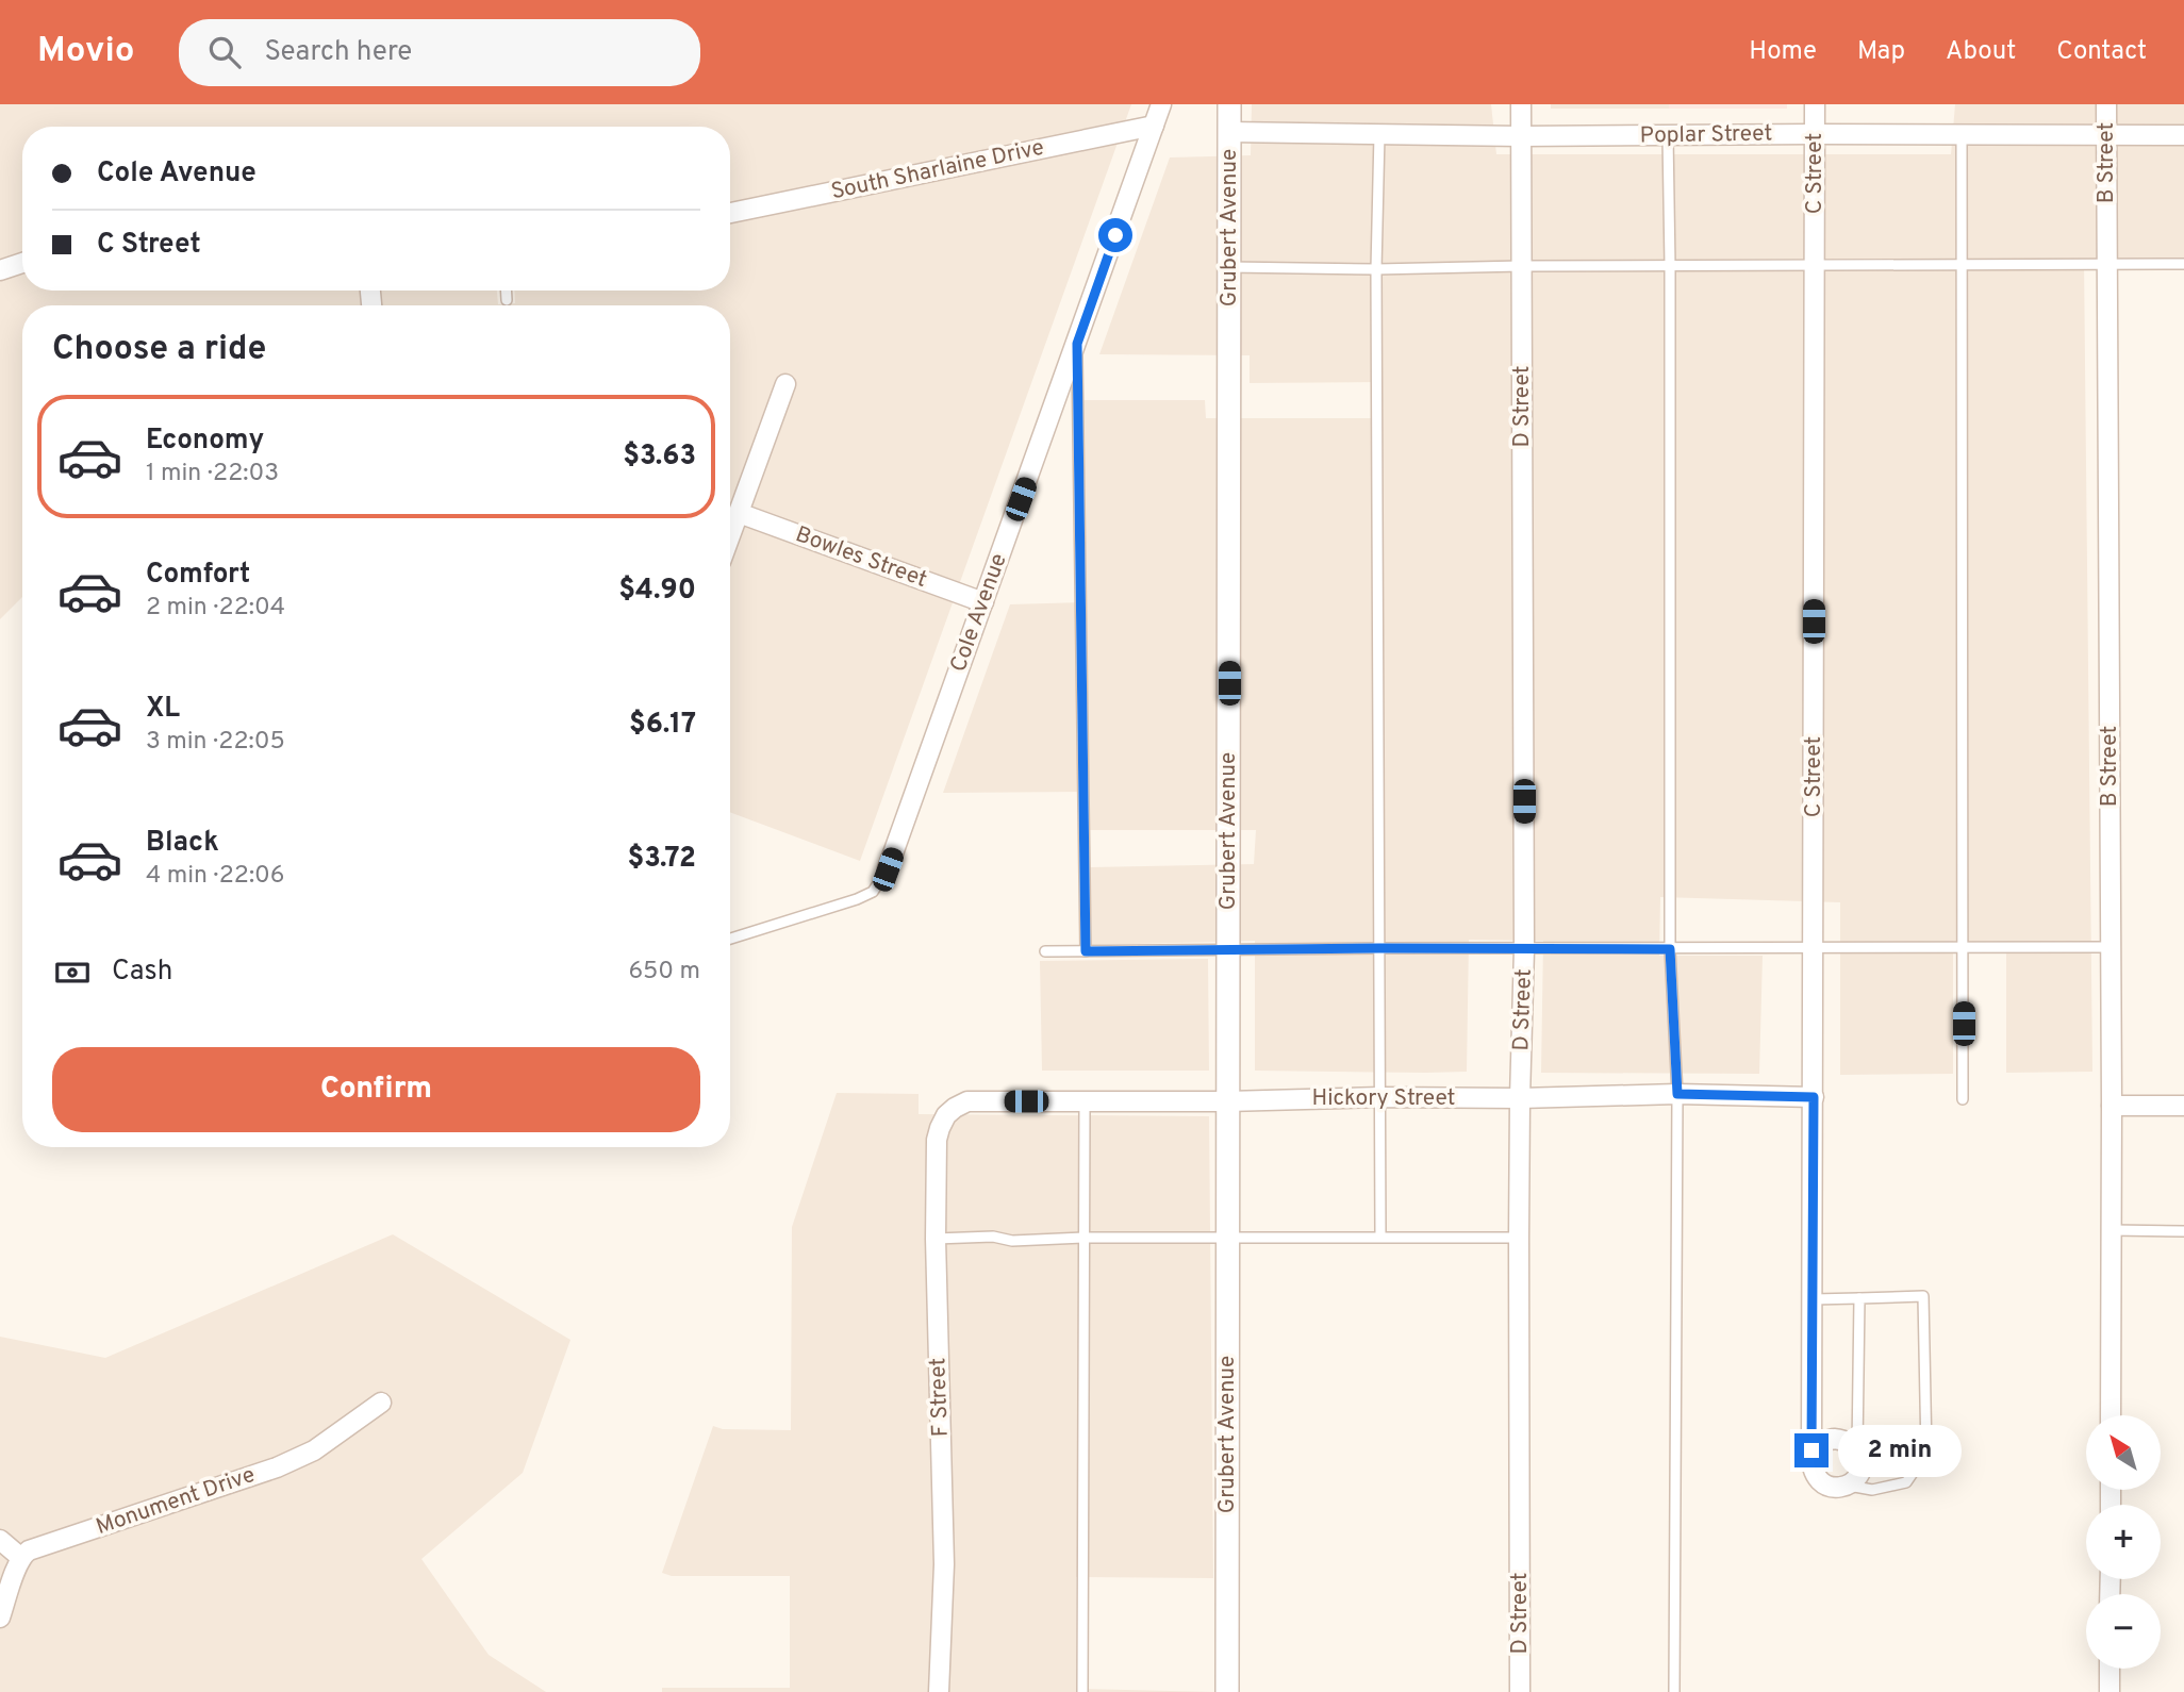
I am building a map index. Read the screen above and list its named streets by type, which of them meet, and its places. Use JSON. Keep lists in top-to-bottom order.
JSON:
{
  "streets": {
    "street": [
      "Poplar Street",
      "B Street",
      "South Sharlaine Drive",
      "C Street",
      "Grubert Avenue",
      "D Street",
      "Bowles Street",
      "Cole Avenue",
      "Hickory Street",
      "F Street",
      "Monument Drive"
    ]
  },
  "crossings": [
    ["Poplar Street", "B Street"],
    ["Poplar Street", "C Street"],
    ["Poplar Street", "Grubert Avenue"],
    ["Poplar Street", "D Street"],
    ["South Sharlaine Drive", "Cole Avenue"],
    ["C Street", "Hickory Street"],
    ["Grubert Avenue", "Hickory Street"],
    ["D Street", "Hickory Street"],
    ["Bowles Street", "Cole Avenue"],
    ["Hickory Street", "F Street"]
  ],
  "north": "top left",
  "page": {
    "header": "Movio",
    "search": "Search here",
    "nav": [
      "Home",
      "Map",
      "About",
      "Contact"
    ],
    "banner": ["Cole Avenue", "C Street"],
    "heading": "Choose a ride",
    "list": [
      {
        "name": "Economy",
        "note": "1 min · 22:03",
        "value": "$3.63"
      },
      {
        "name": "Comfort",
        "note": "2 min · 22:04",
        "value": "$4.90"
      },
      {
        "name": "XL",
        "note": "3 min · 22:05",
        "value": "$6.17"
      },
      {
        "name": "Black",
        "note": "4 min · 22:06",
        "value": "$3.72"
      }
    ],
    "pay": ["Cash", "650 m"],
    "buttons": "Confirm",
    "map_buttons": ["+", "−"],
    "bubble": "2 min"
  }
}
